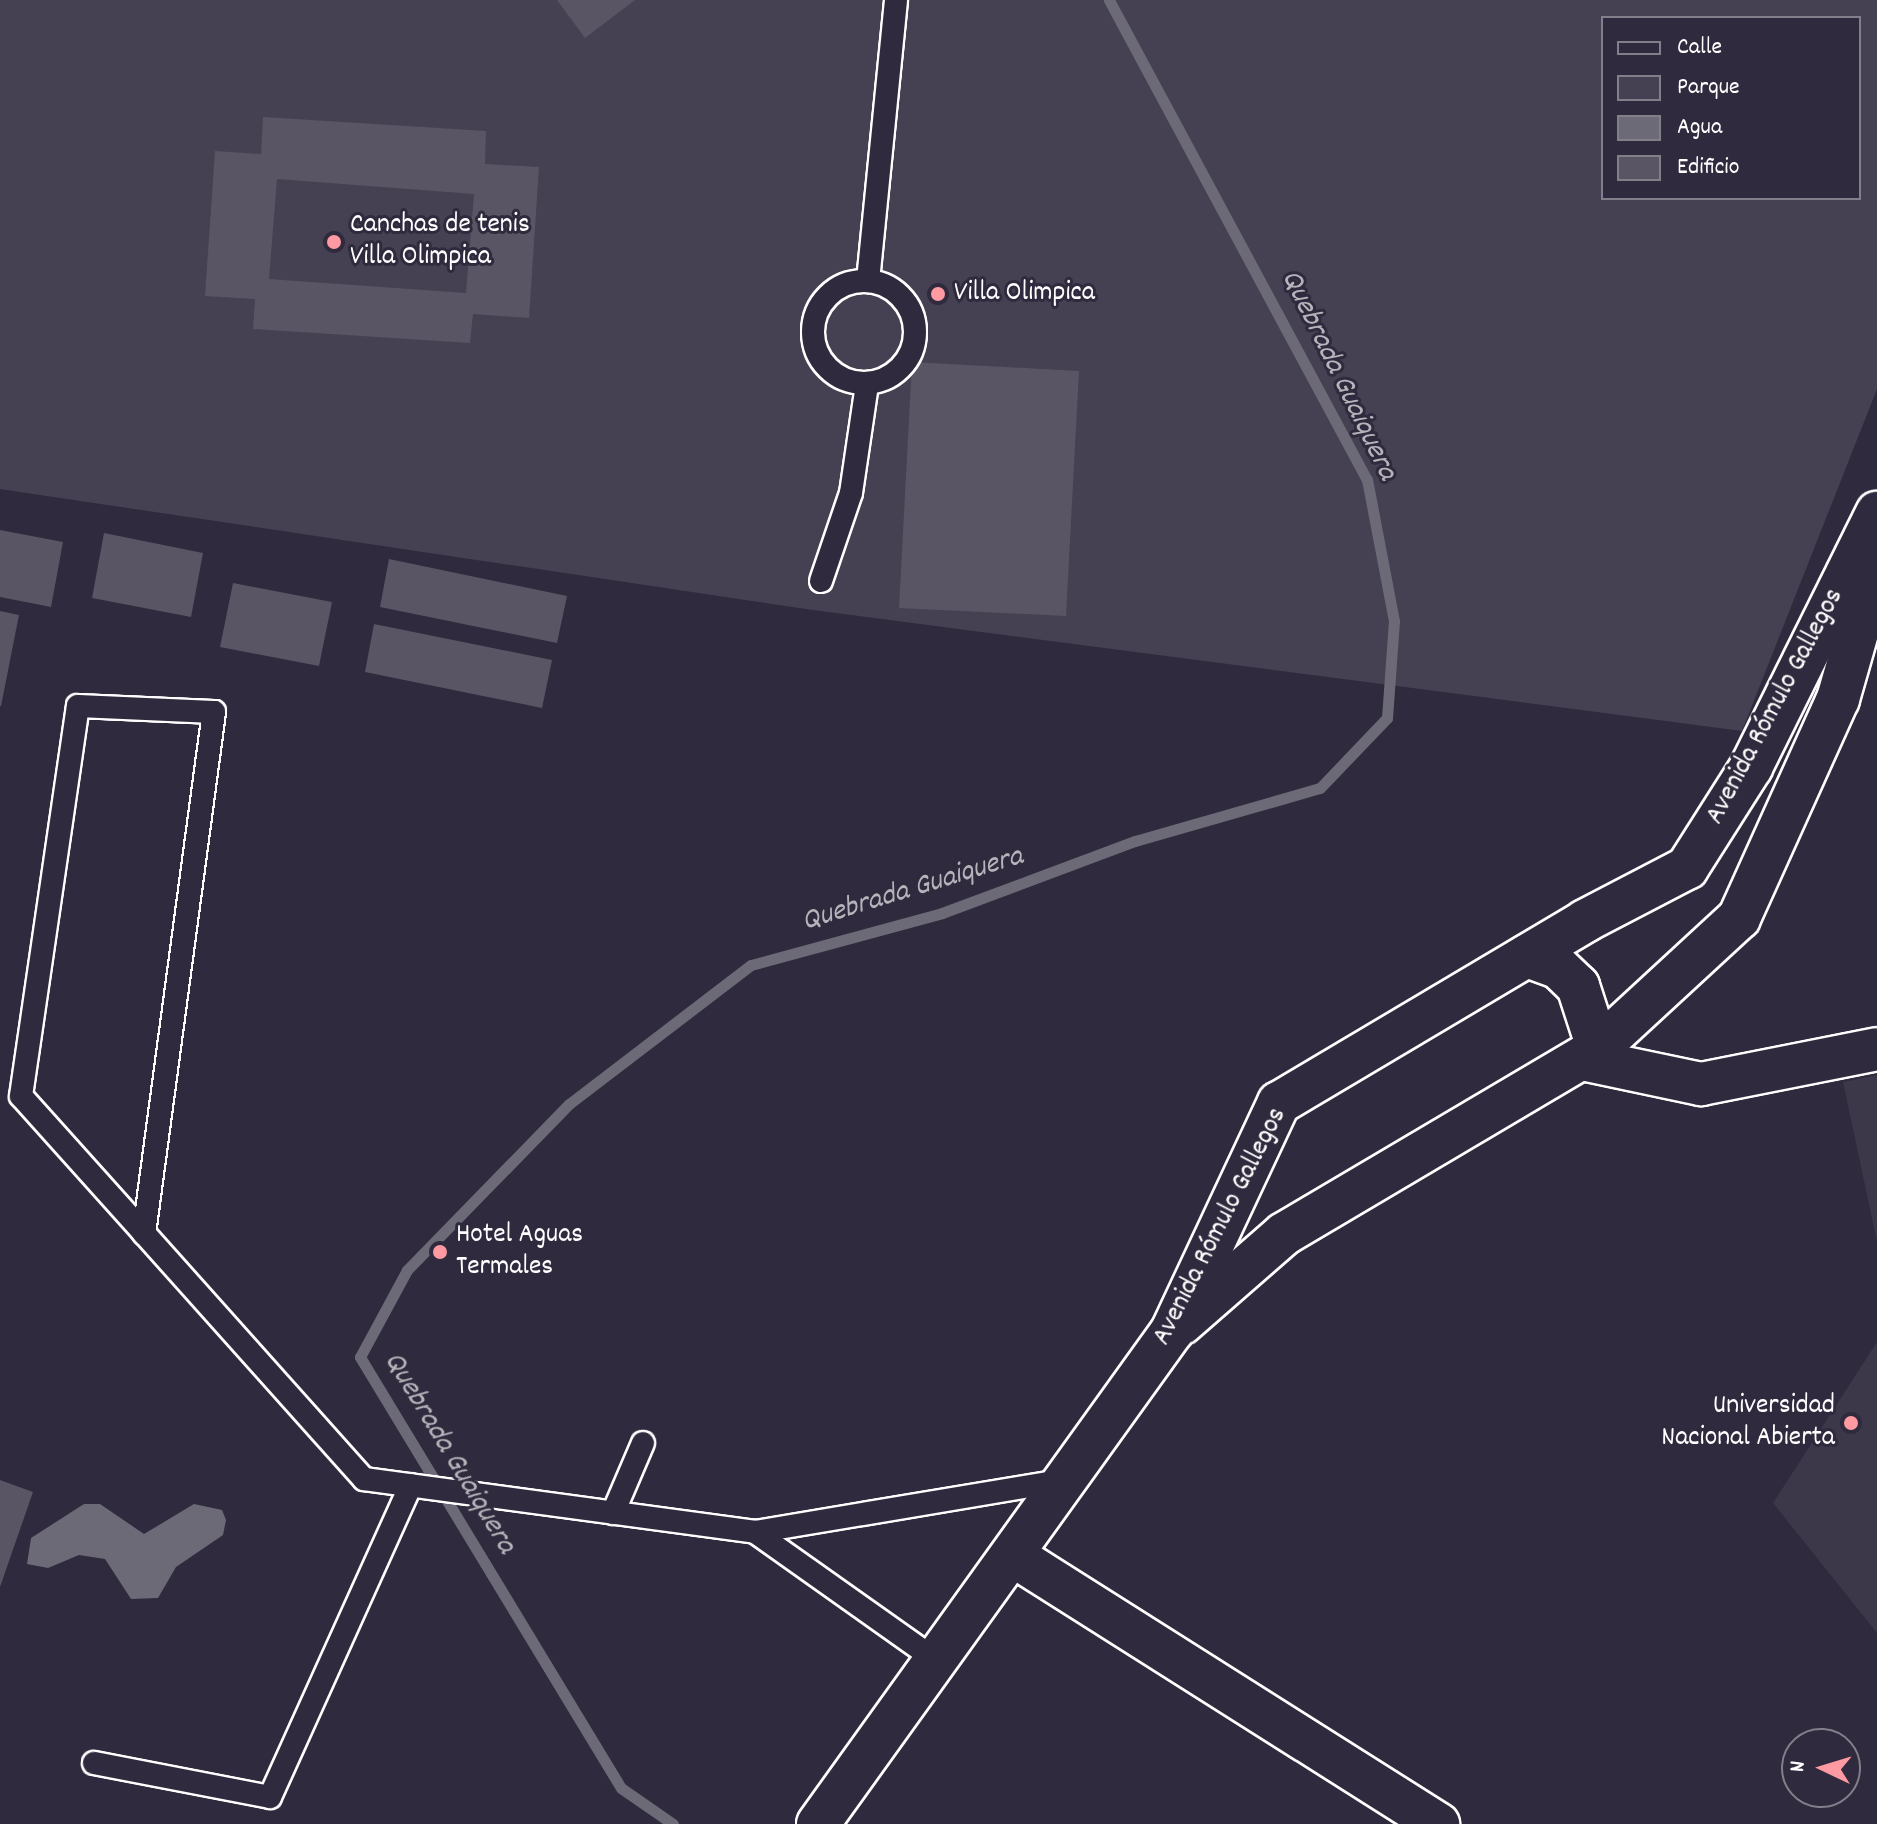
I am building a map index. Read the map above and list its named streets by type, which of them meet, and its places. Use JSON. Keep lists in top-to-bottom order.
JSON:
{
  "streets": {
    "street": ["Avenida Rómulo Gallegos"]
  },
  "water": ["Quebrada Guaiquera"],
  "places": [
    "Canchas de tenis Villa Olimpica",
    "Villa Olimpica",
    "Hotel Aguas Termales",
    "Universidad Nacional Abierta"
  ],
  "legend": [
    "Calle",
    "Parque",
    "Agua",
    "Edificio"
  ],
  "north": "left"
}
